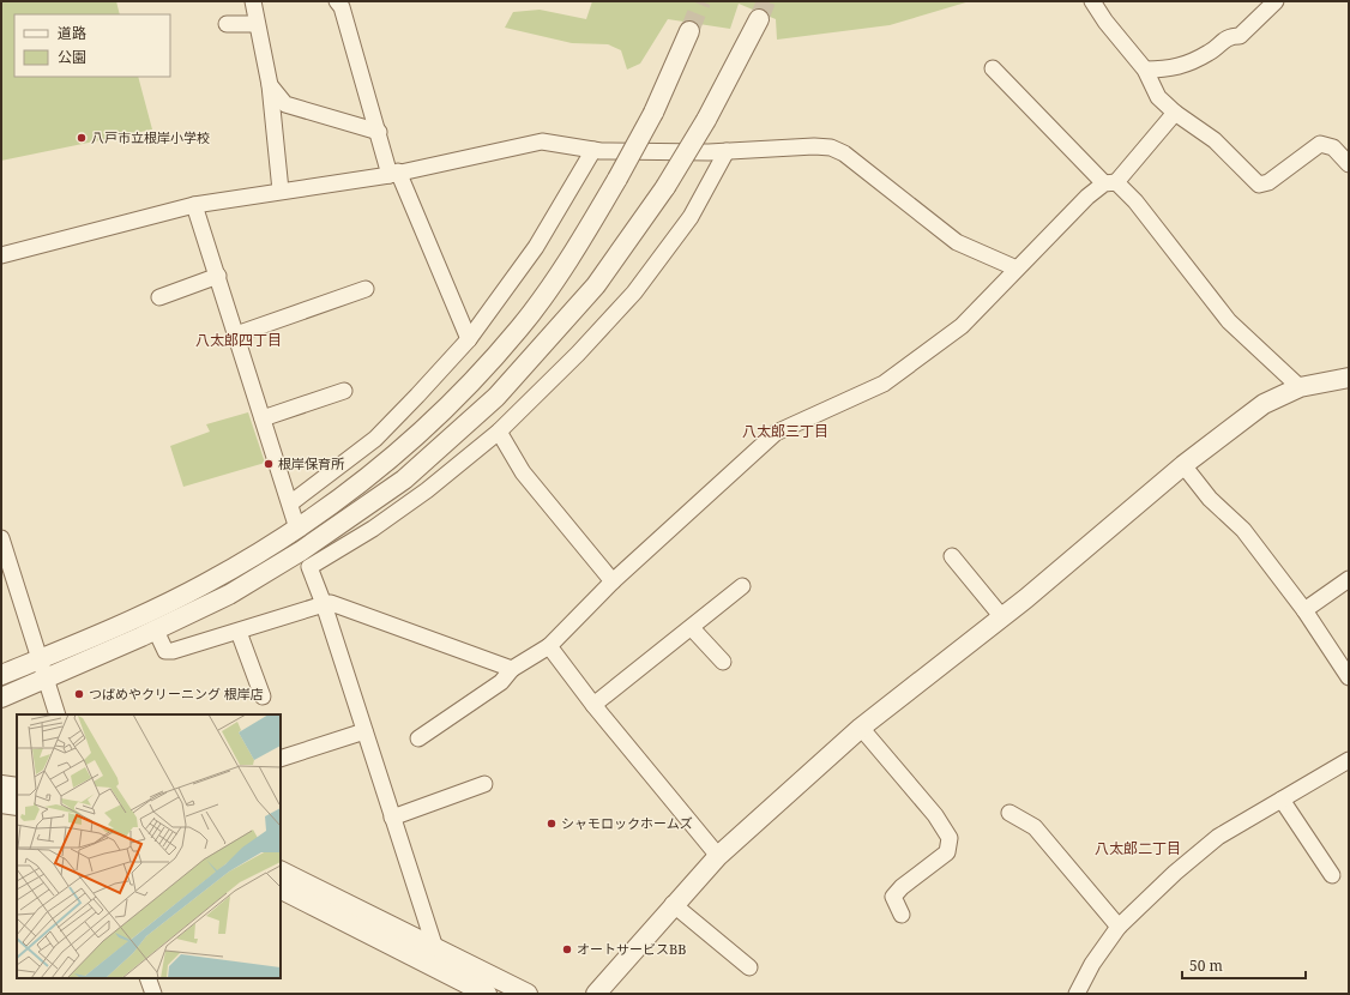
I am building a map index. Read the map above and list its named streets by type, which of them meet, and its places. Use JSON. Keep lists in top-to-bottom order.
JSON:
{
  "districts": ["八太郎四丁目", "八太郎三丁目", "八太郎二丁目"],
  "places": [
    "八戸市立根岸小学校",
    "根岸保育所",
    "つばめやクリーニング 根岸店",
    "シャモロックホームズ",
    "オートサービスBB"
  ],
  "legend": ["道路", "公園"],
  "scale_bar": "50 m"
}
